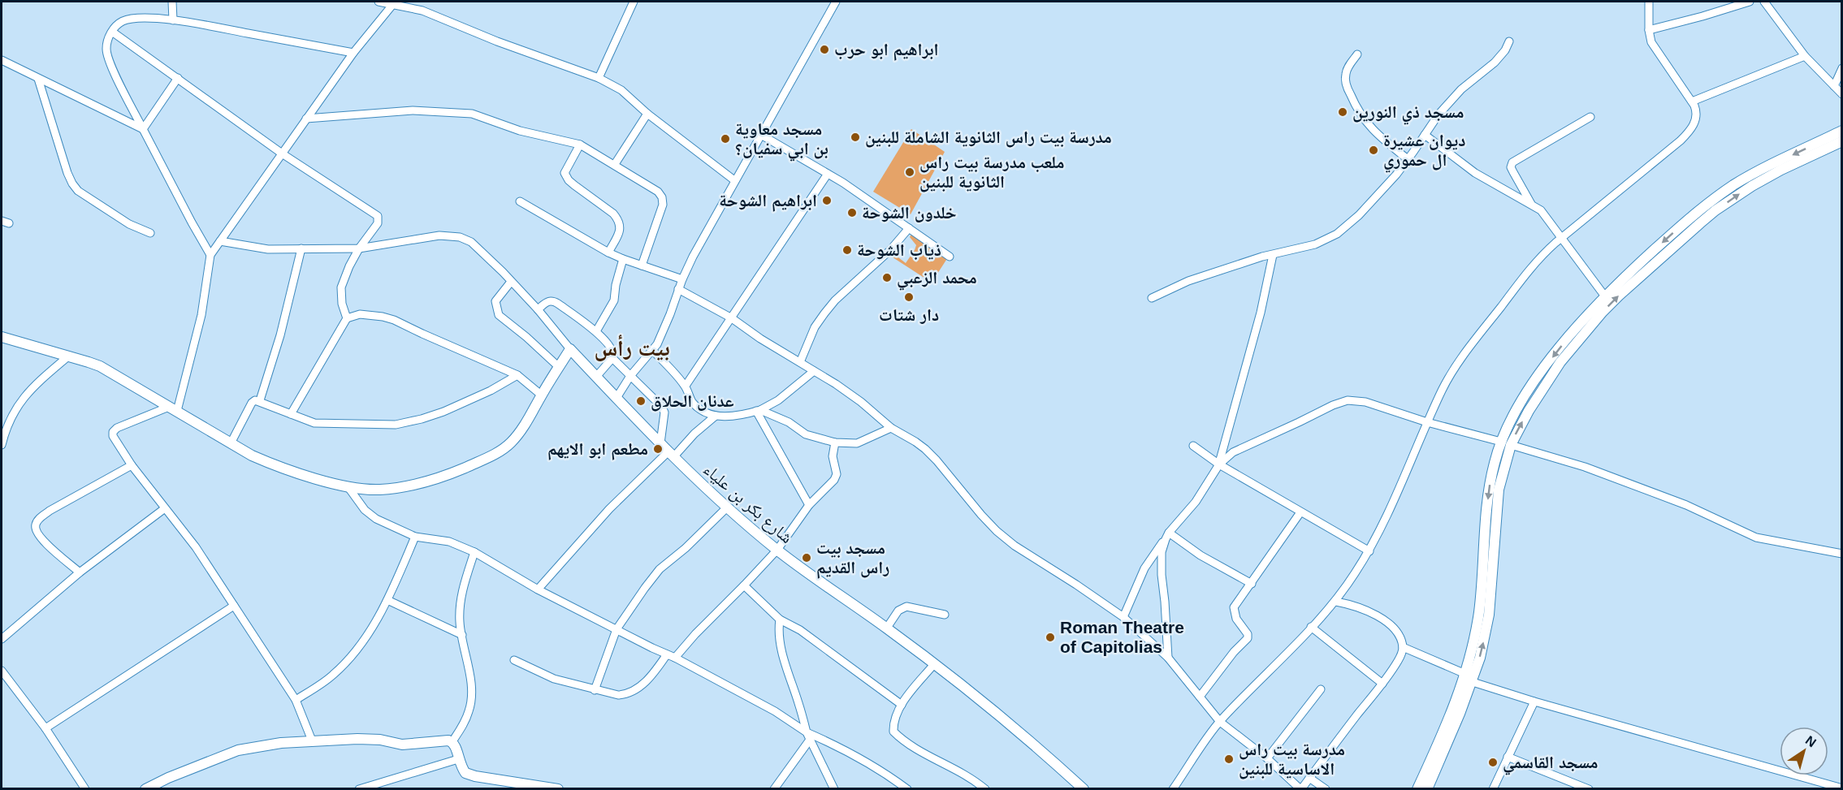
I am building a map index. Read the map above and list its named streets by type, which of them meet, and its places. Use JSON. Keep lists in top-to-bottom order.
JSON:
{
  "streets": {
    "street": ["شارع بكر بن علياء"]
  },
  "districts": ["بيت رأس"],
  "places": [
    "ابراهيم ابو حرب",
    "مسجد ذي النورين",
    "مدرسة بيت راس الثانوية الشاملة للبنين",
    "مسجد معاوية بن ابي سفيان؟",
    "ديوان عشيرة ال حموري",
    "ملعب مدرسة بيت راس الثانوية للبنين",
    "ابراهيم الشوحة",
    "خلدون الشوحة",
    "ذياب الشوحة",
    "محمد الزعبي",
    "دار شتات",
    "عدنان الحلاق",
    "مطعم ابو الايهم",
    "مسجد بيت راس القديم",
    "Roman Theatre of Capitolias",
    "مدرسة بيت راس الاساسية للبنين",
    "مسجد القاسمي"
  ],
  "north": "top right"
}
